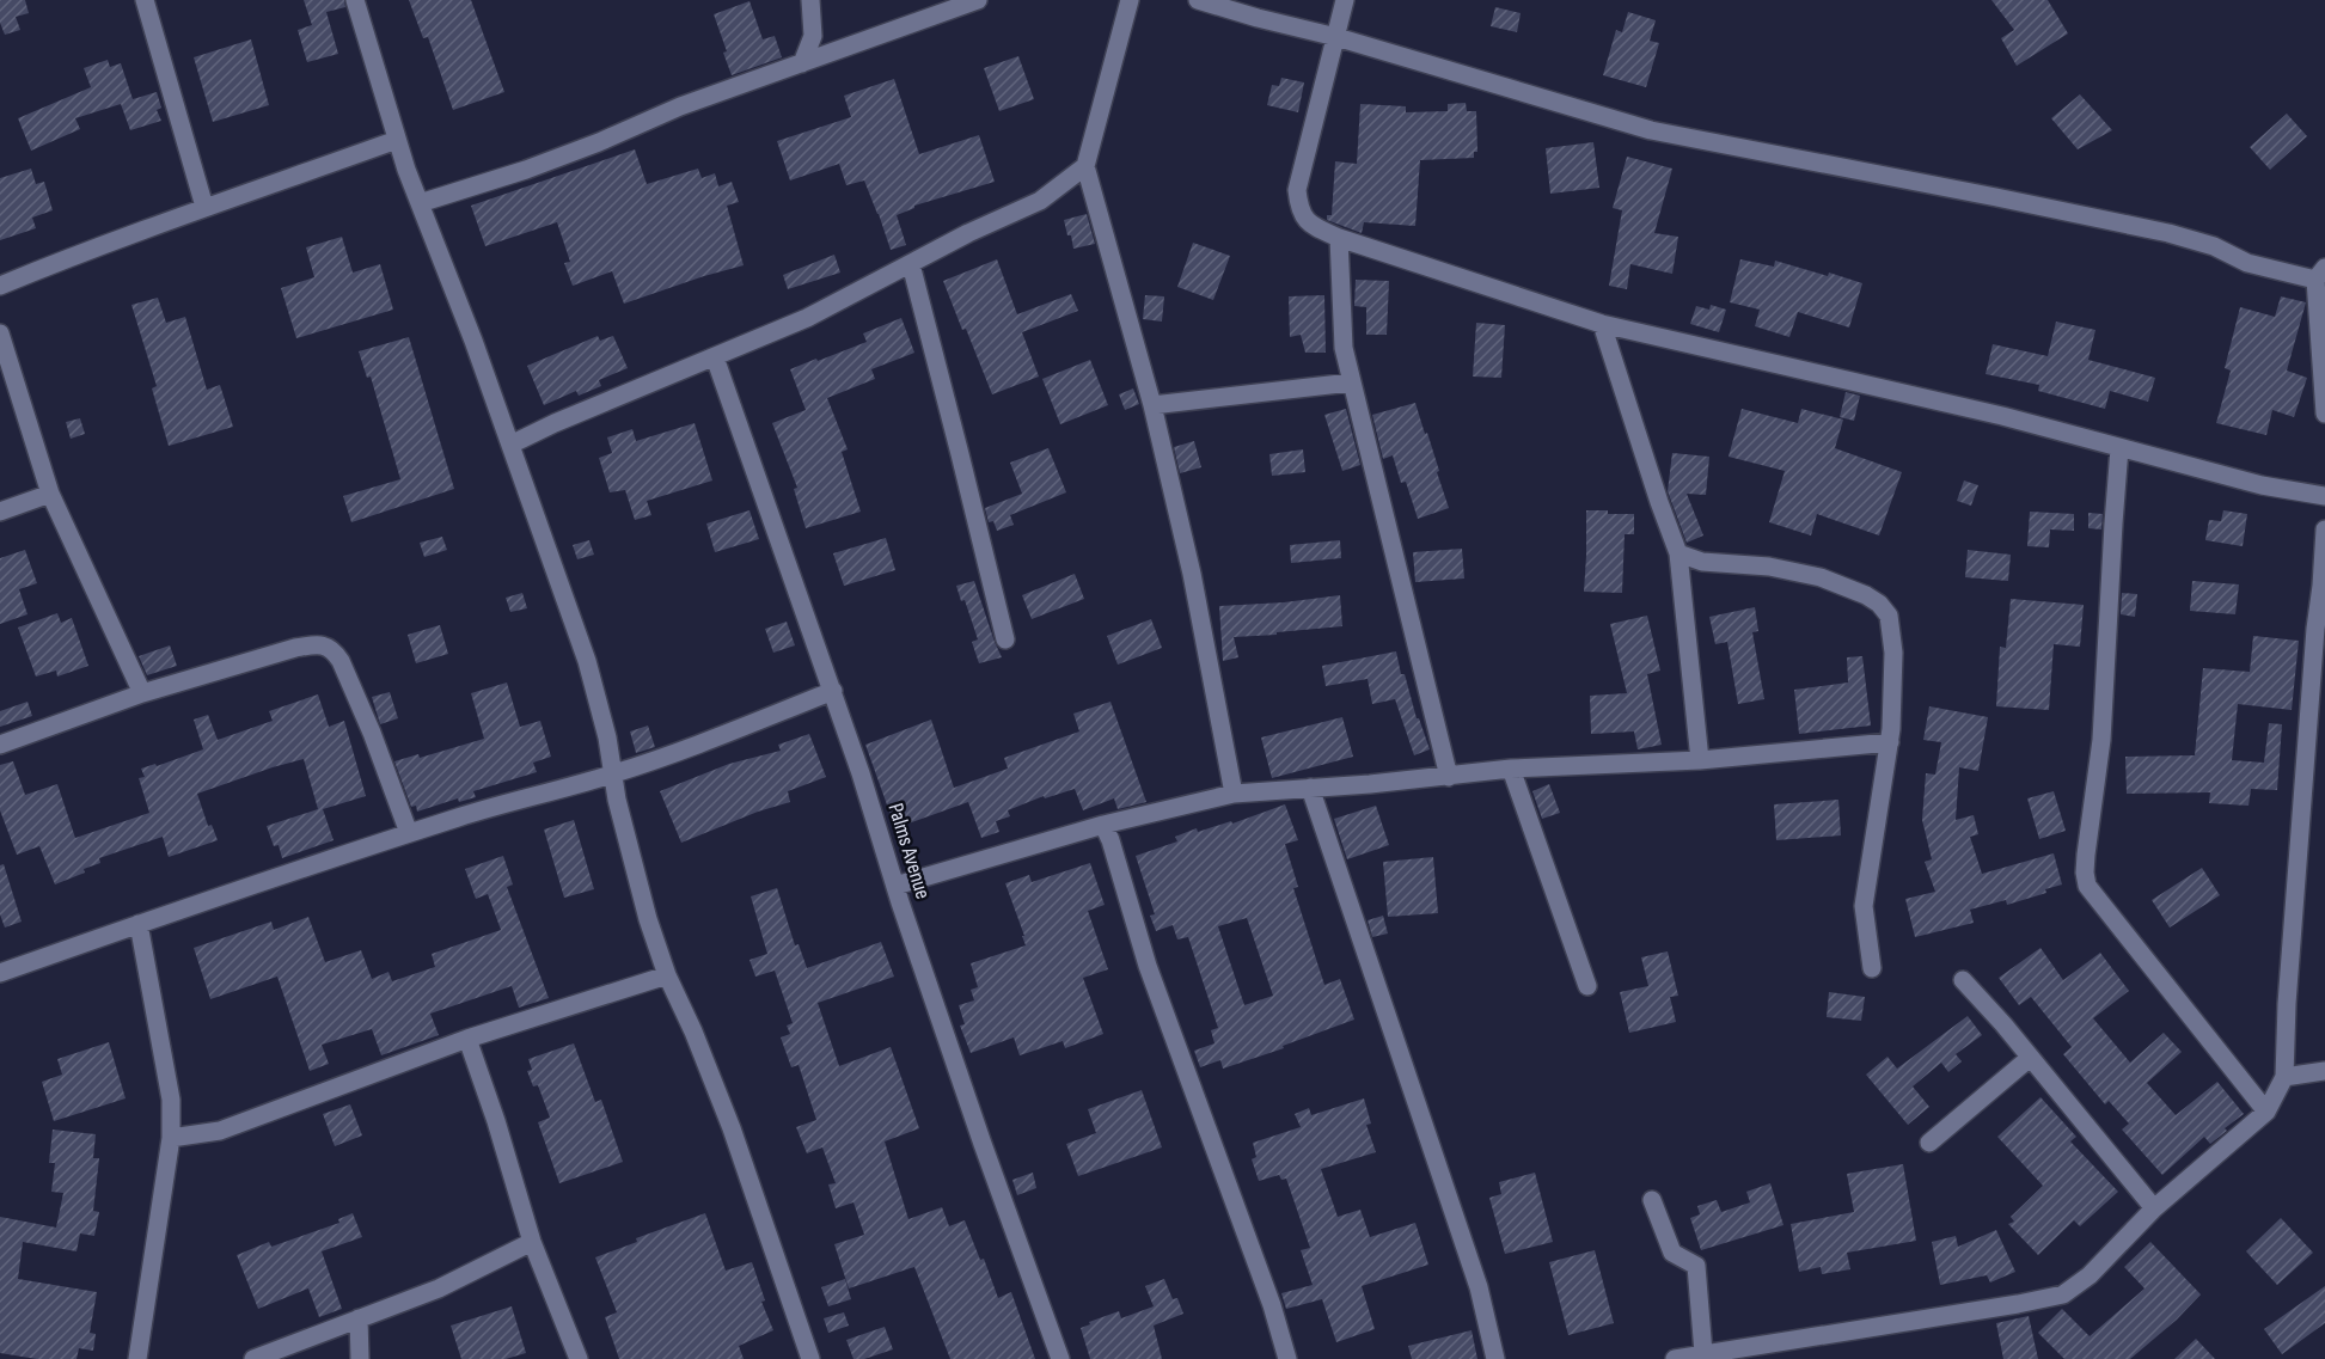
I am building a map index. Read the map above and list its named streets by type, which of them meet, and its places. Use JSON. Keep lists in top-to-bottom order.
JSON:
{
  "streets": {
    "street": ["Palms Avenue"]
  }
}
